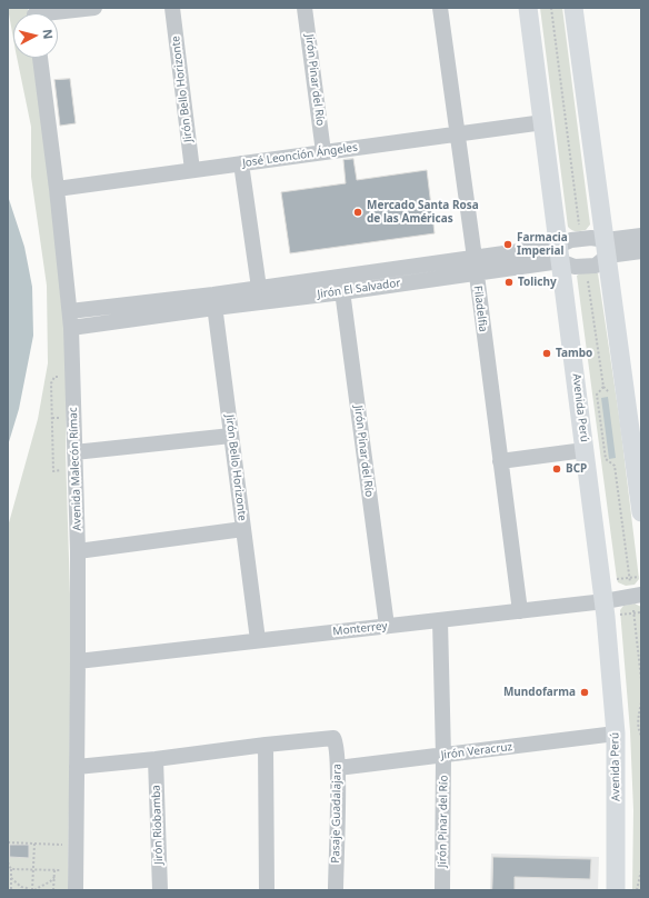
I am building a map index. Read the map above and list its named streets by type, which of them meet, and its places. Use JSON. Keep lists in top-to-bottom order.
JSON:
{
  "streets": {
    "main road": ["Avenida Perú"],
    "street": [
      "Jirón Pinar del Río",
      "Jirón Bello Horizonte",
      "José Leonción Ángeles",
      "Jirón El Salvador",
      "Filadelfia",
      "Avenida Malecón Rímac",
      "Monterrey",
      "Jirón Veracruz",
      "Pasaje Guadalajara",
      "Jirón Riobamba"
    ]
  },
  "crossings": [
    ["Jirón Pinar del Río", "José Leonción Ángeles"],
    ["Jirón Pinar del Río", "Jirón El Salvador"],
    ["Jirón Pinar del Río", "Monterrey"],
    ["Jirón Pinar del Río", "Jirón Veracruz"],
    ["Jirón Bello Horizonte", "José Leonción Ángeles"],
    ["Jirón Bello Horizonte", "Jirón El Salvador"],
    ["Jirón Bello Horizonte", "Monterrey"],
    ["José Leonción Ángeles", "Filadelfia"],
    ["José Leonción Ángeles", "Avenida Perú"],
    ["José Leonción Ángeles", "Avenida Malecón Rímac"],
    ["Jirón El Salvador", "Filadelfia"],
    ["Jirón El Salvador", "Avenida Perú"],
    ["Jirón El Salvador", "Avenida Malecón Rímac"],
    ["Filadelfia", "Monterrey"],
    ["Avenida Perú", "Monterrey"],
    ["Avenida Perú", "Jirón Veracruz"],
    ["Avenida Malecón Rímac", "Monterrey"],
    ["Jirón Veracruz", "Pasaje Guadalajara"]
  ],
  "places": [
    "Mercado Santa Rosa de las Américas",
    "Farmacia Imperial",
    "Tolichy",
    "Tambo",
    "BCP",
    "Mundofarma"
  ],
  "north": "right"
}
